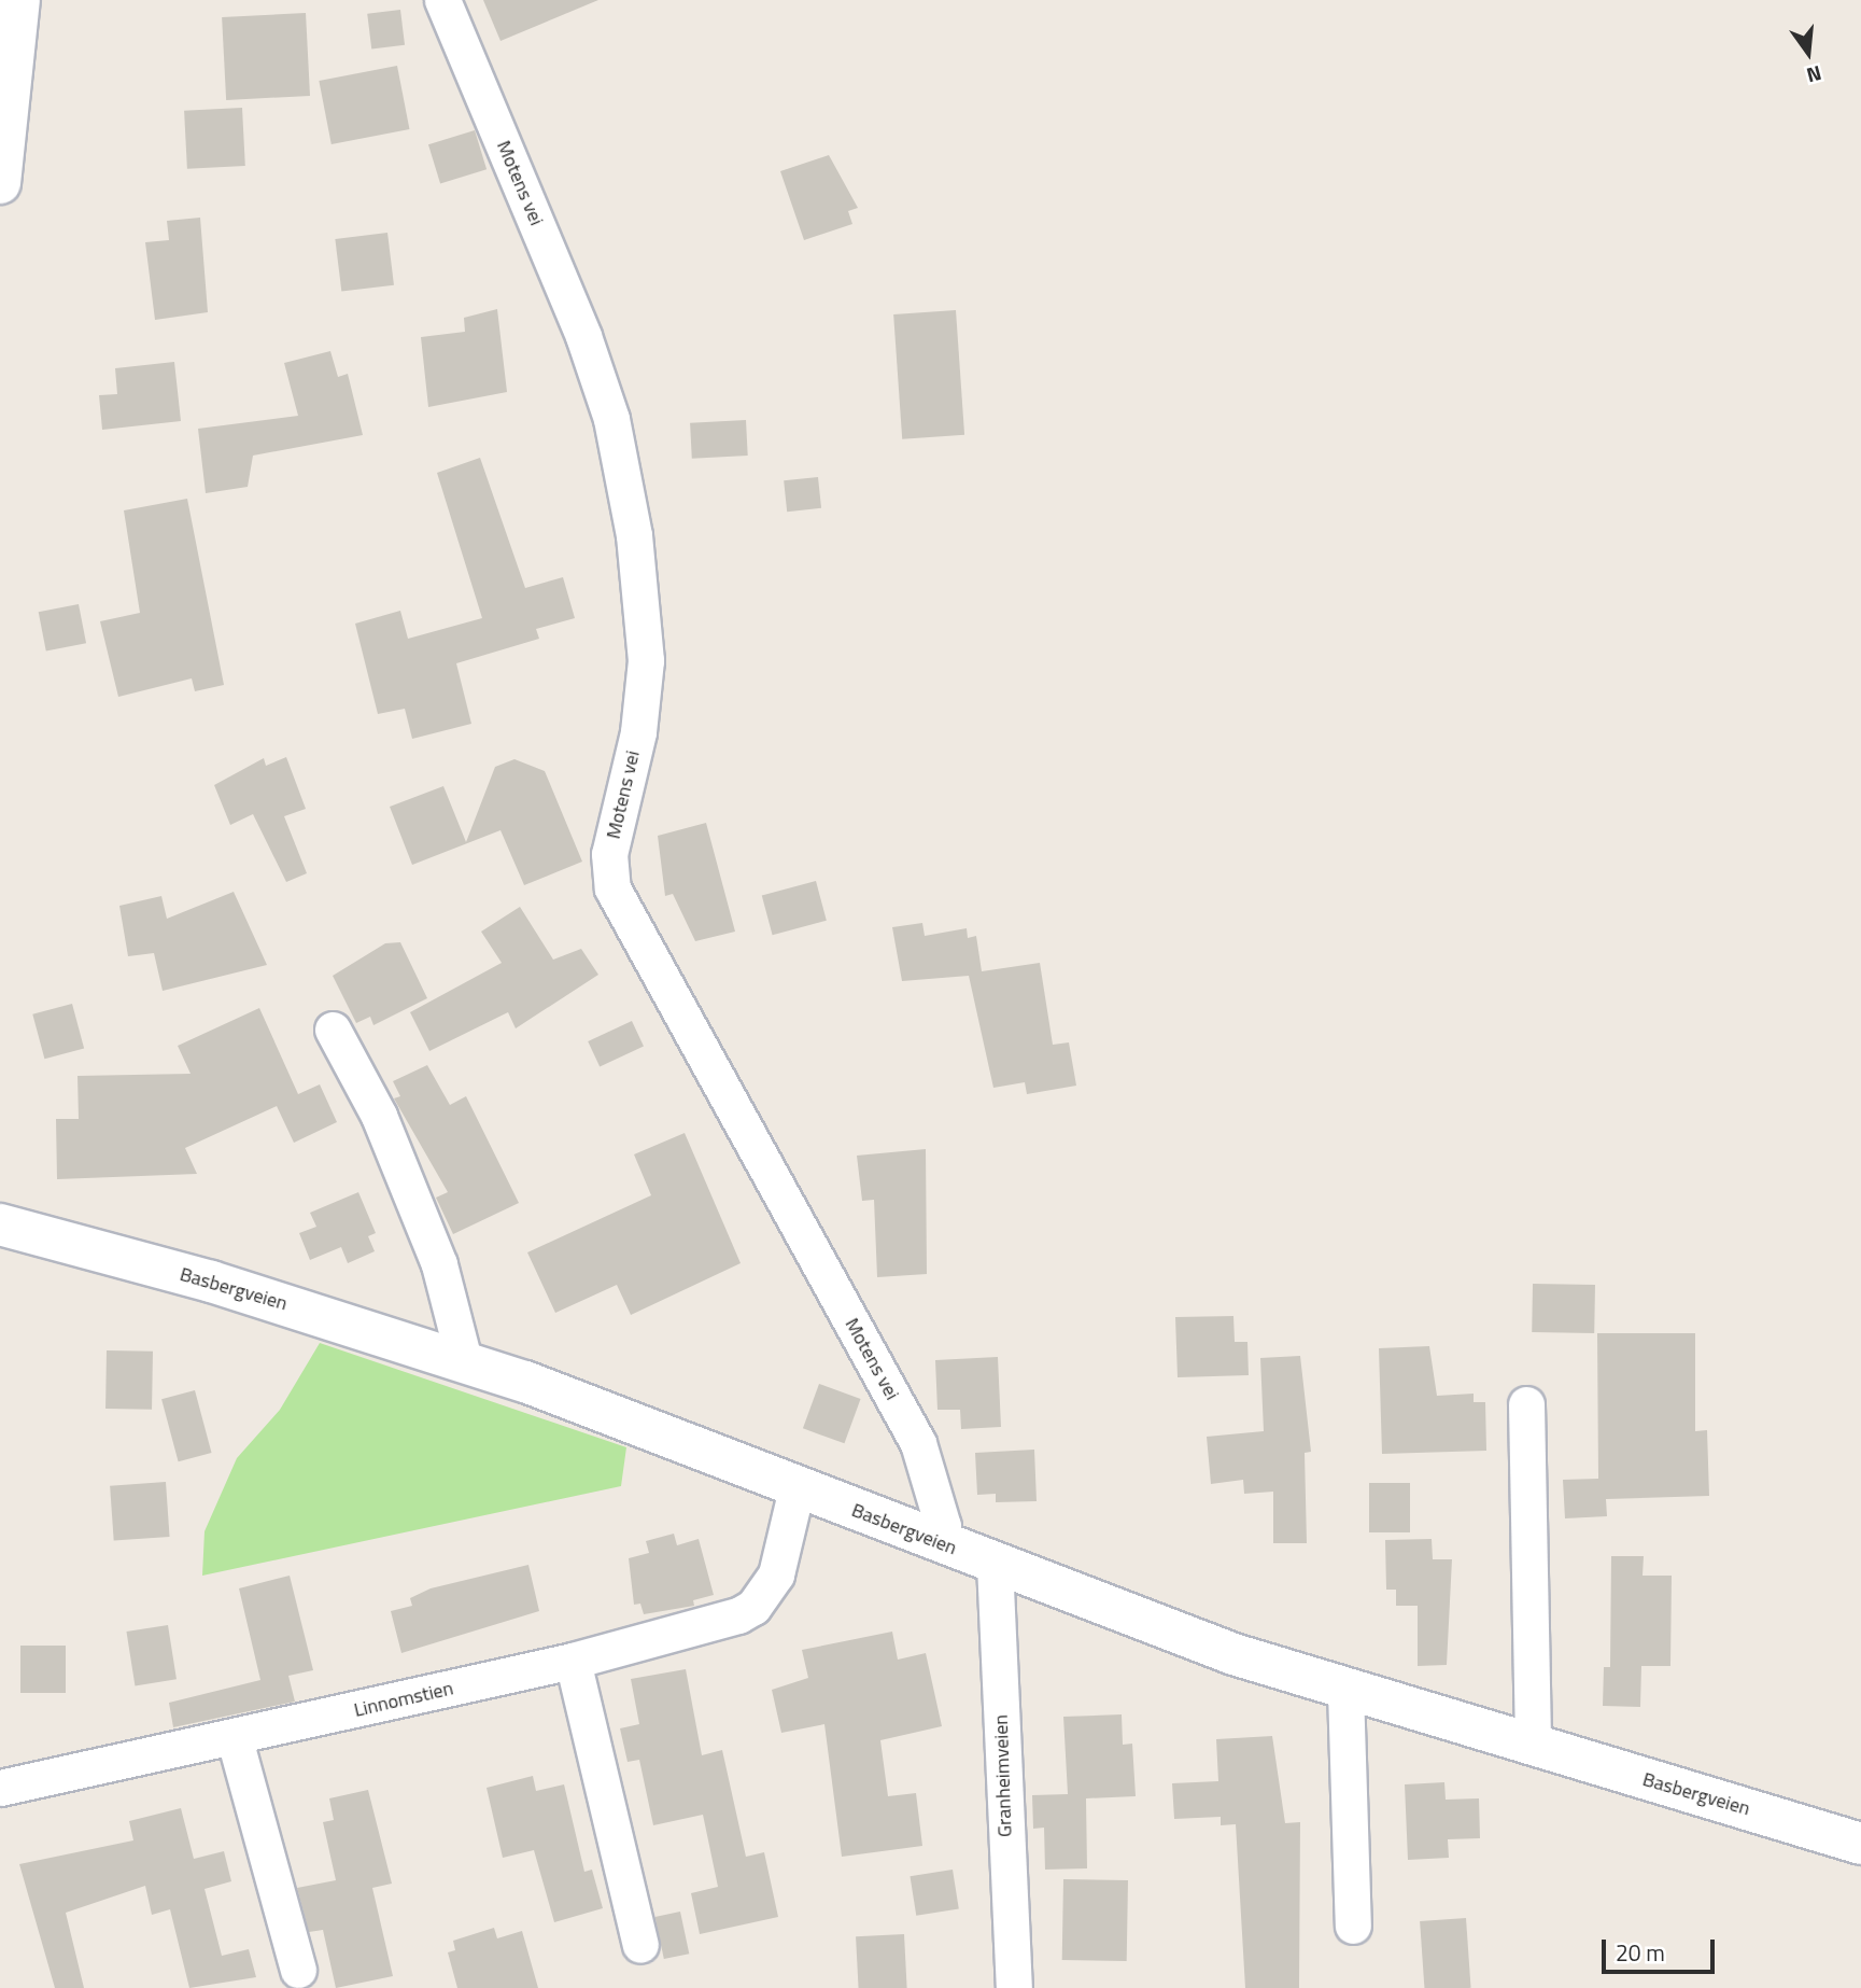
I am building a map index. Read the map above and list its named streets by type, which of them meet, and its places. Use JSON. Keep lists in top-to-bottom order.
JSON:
{
  "streets": {
    "main road": ["Basbergveien"],
    "street": ["Motens vei", "Linnomstien", "Granheimveien"]
  },
  "crossings": [
    ["Motens vei", "Basbergveien"],
    ["Basbergveien", "Linnomstien"],
    ["Basbergveien", "Granheimveien"]
  ],
  "scale_bar": "20 m",
  "north": "bottom"
}
